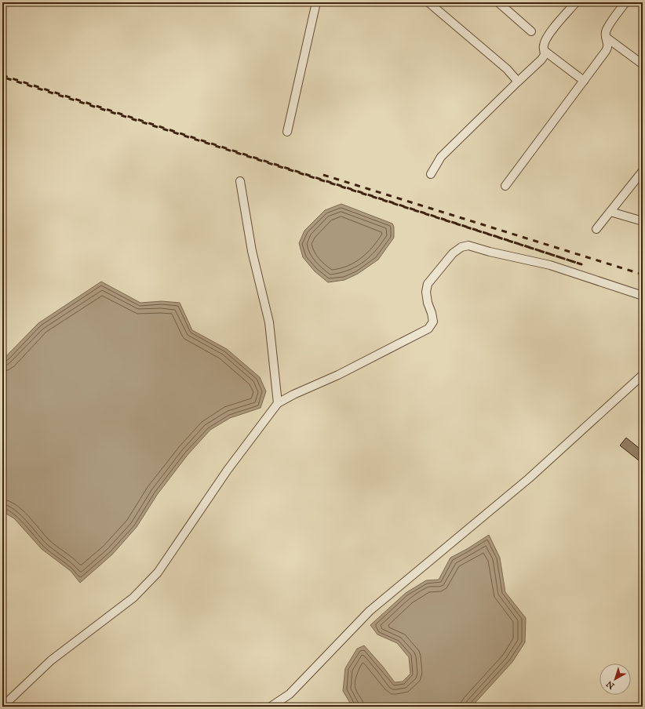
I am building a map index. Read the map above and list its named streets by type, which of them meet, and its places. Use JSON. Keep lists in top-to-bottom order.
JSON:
{
  "north": "bottom left"
}
